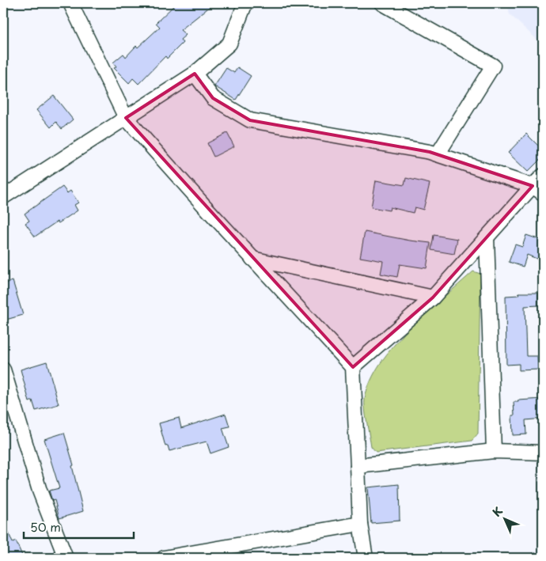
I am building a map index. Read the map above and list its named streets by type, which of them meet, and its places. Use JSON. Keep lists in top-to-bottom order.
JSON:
{
  "scale_bar": "50 m",
  "north": "top left"
}
